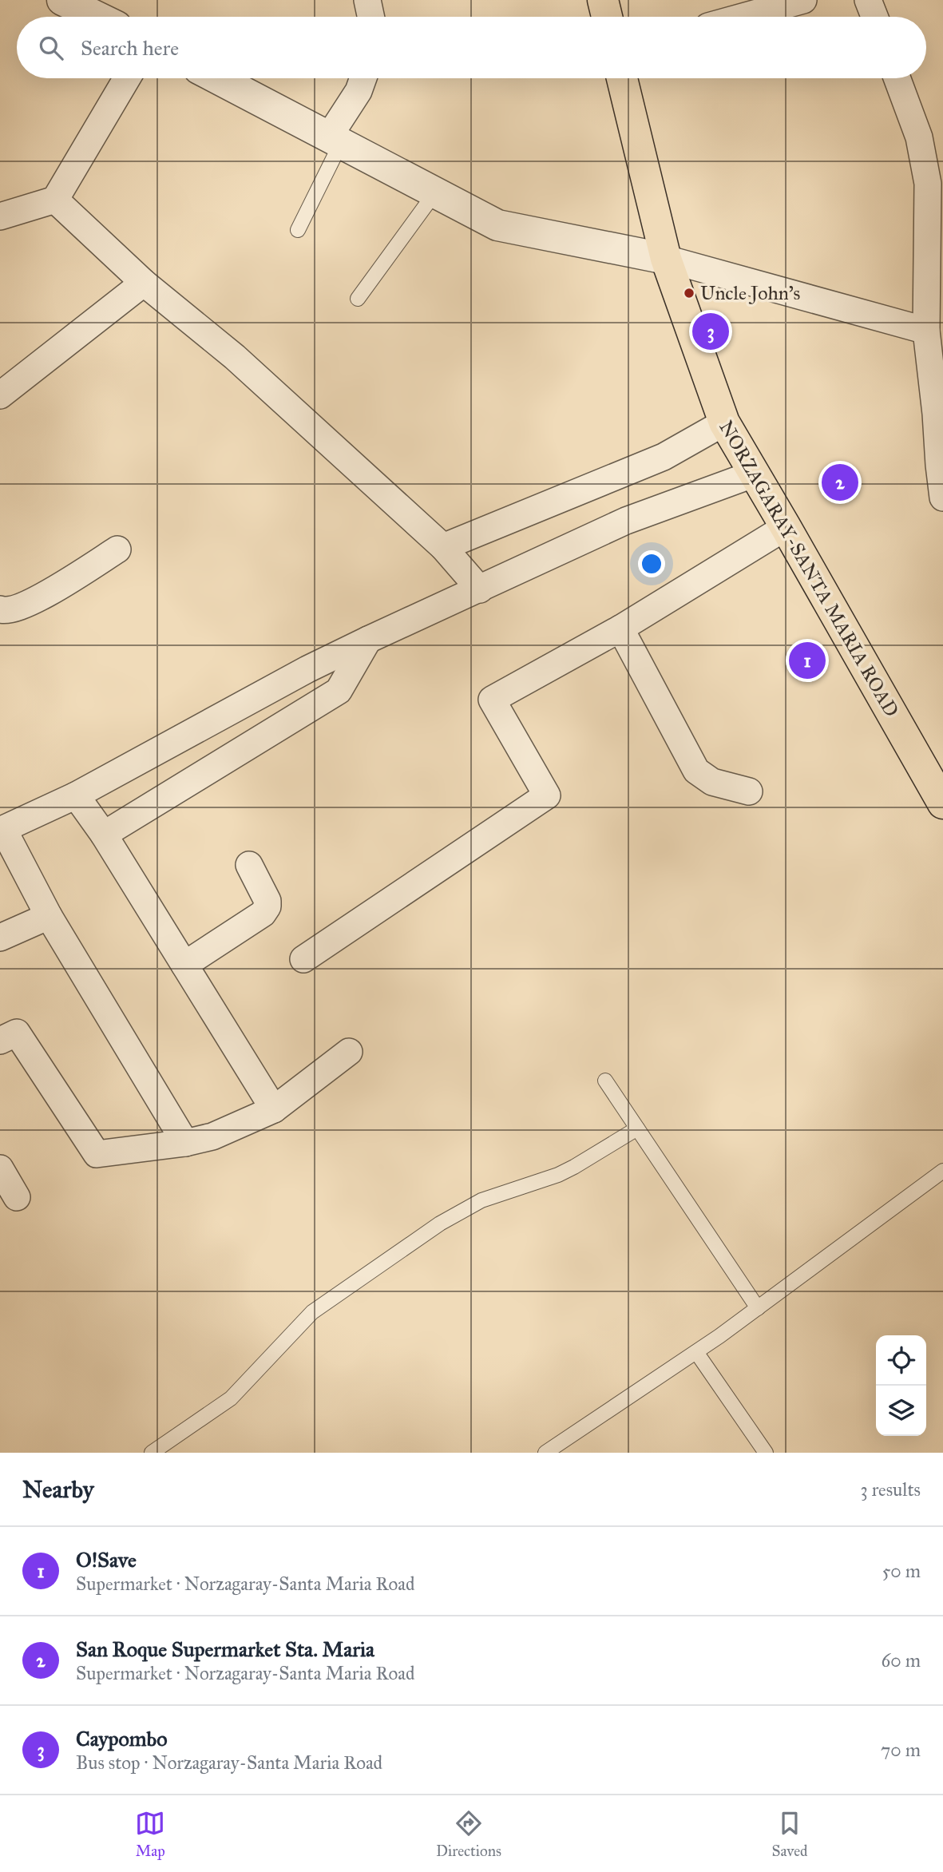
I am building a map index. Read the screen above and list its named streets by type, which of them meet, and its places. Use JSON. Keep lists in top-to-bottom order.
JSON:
{
  "streets": {
    "main road": ["NORZAGARAY-SANTA MARIA ROAD"]
  },
  "places": ["Uncle John's"],
  "page": {
    "search": "Search here",
    "pins": ["3", "2", "1"],
    "heading": ["Nearby", "3 results"],
    "list": [
      {
        "mark": "1",
        "name": "O!Save",
        "note": "Supermarket · Norzagaray-Santa Maria Road",
        "value": "50 m"
      },
      {
        "mark": "2",
        "name": "San Roque Supermarket Sta. Maria",
        "note": "Supermarket · Norzagaray-Santa Maria Road",
        "value": "60 m"
      },
      {
        "mark": "3",
        "name": "Caypombo",
        "note": "Bus stop · Norzagaray-Santa Maria Road",
        "value": "70 m"
      }
    ],
    "nav": ["Map", "Directions", "Saved"]
  }
}
